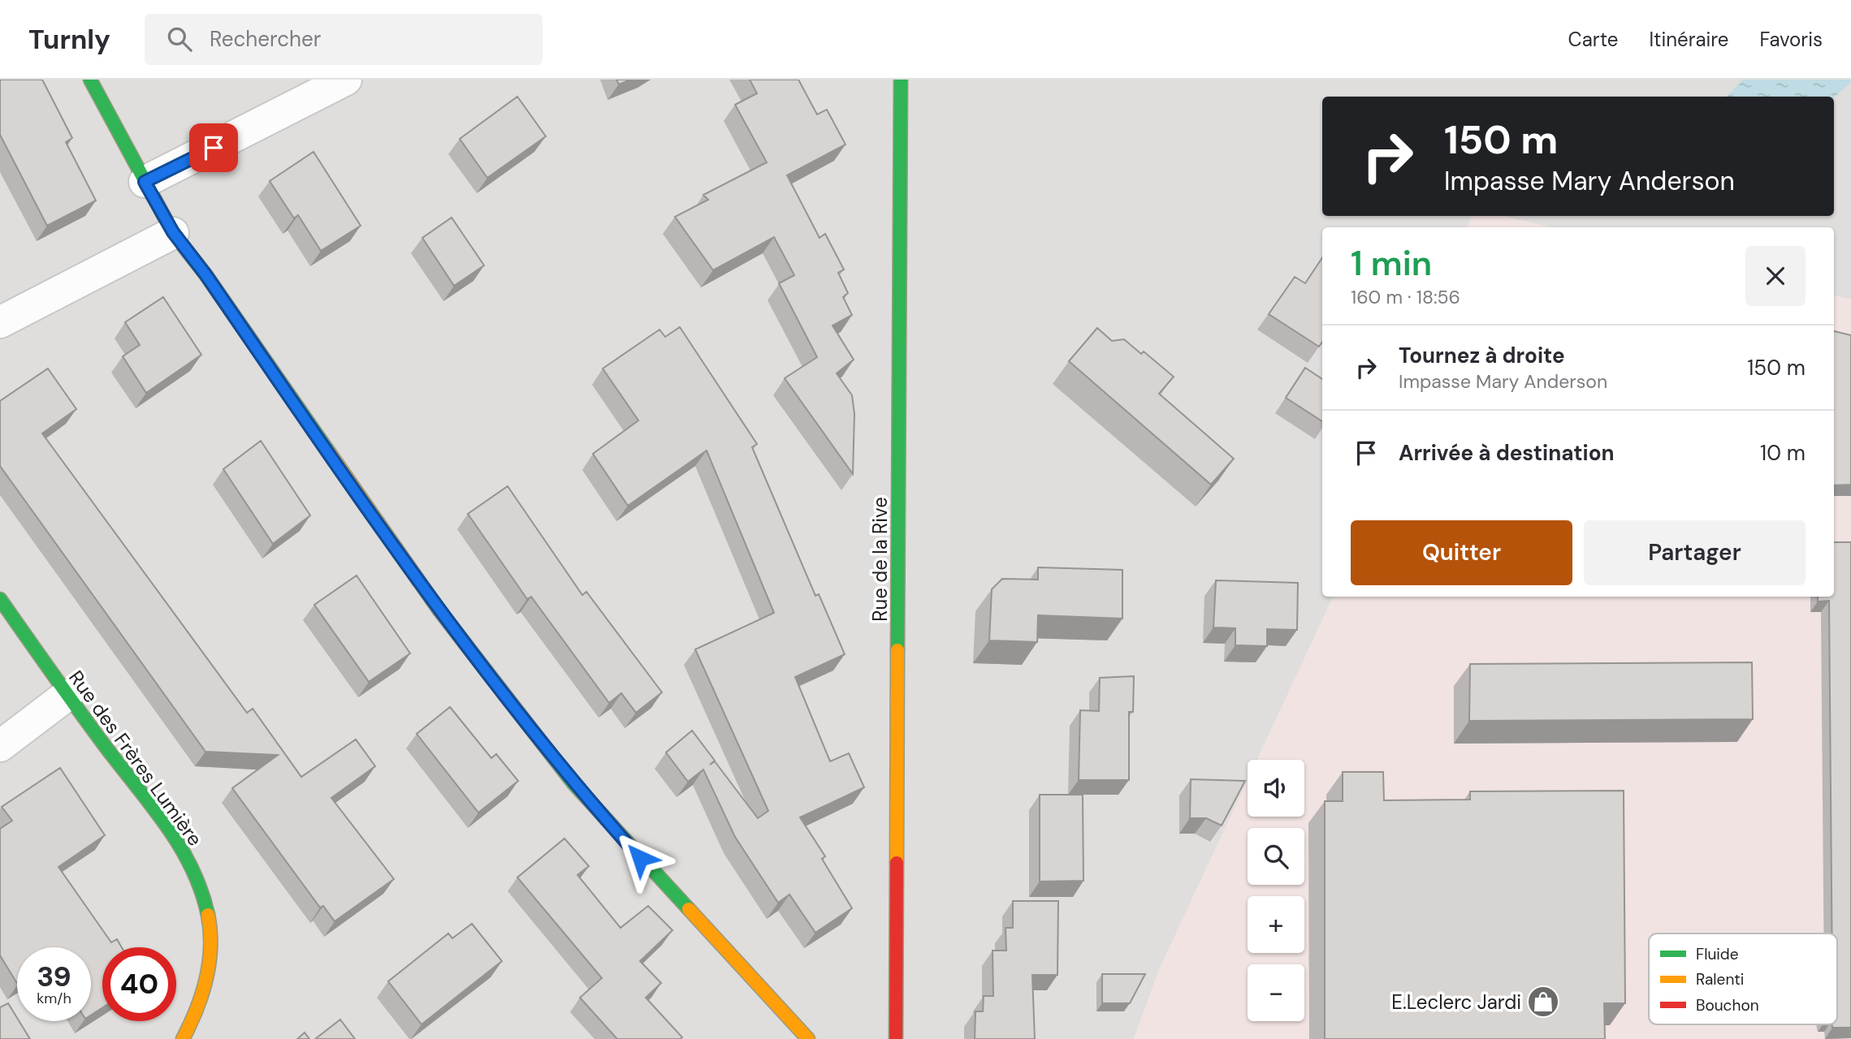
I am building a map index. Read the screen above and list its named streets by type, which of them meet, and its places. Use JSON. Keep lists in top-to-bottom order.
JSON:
{
  "streets": {
    "street": ["Rue de la Rive", "Rue des Frères Lumière"]
  },
  "places": {
    "shop": ["E.Leclerc Jardi"]
  },
  "legend": ["Fluide", "Ralenti", "Bouchon"],
  "page": {
    "header": "Turnly",
    "search": "Rechercher",
    "nav": ["Carte", "Itinéraire", "Favoris"],
    "turn": ["150 m", "Impasse Mary Anderson"],
    "heading": ["1 min", "160 m · 18:56"],
    "list": [
      {
        "name": "Tournez à droite",
        "note": "Impasse Mary Anderson",
        "value": "150 m"
      },
      {
        "name": "Arrivée à destination",
        "value": "10 m"
      }
    ],
    "buttons": ["Quitter", "Partager"],
    "map_buttons": ["+", "−"],
    "speed": "39 km/h",
    "limit": "40"
  }
}
